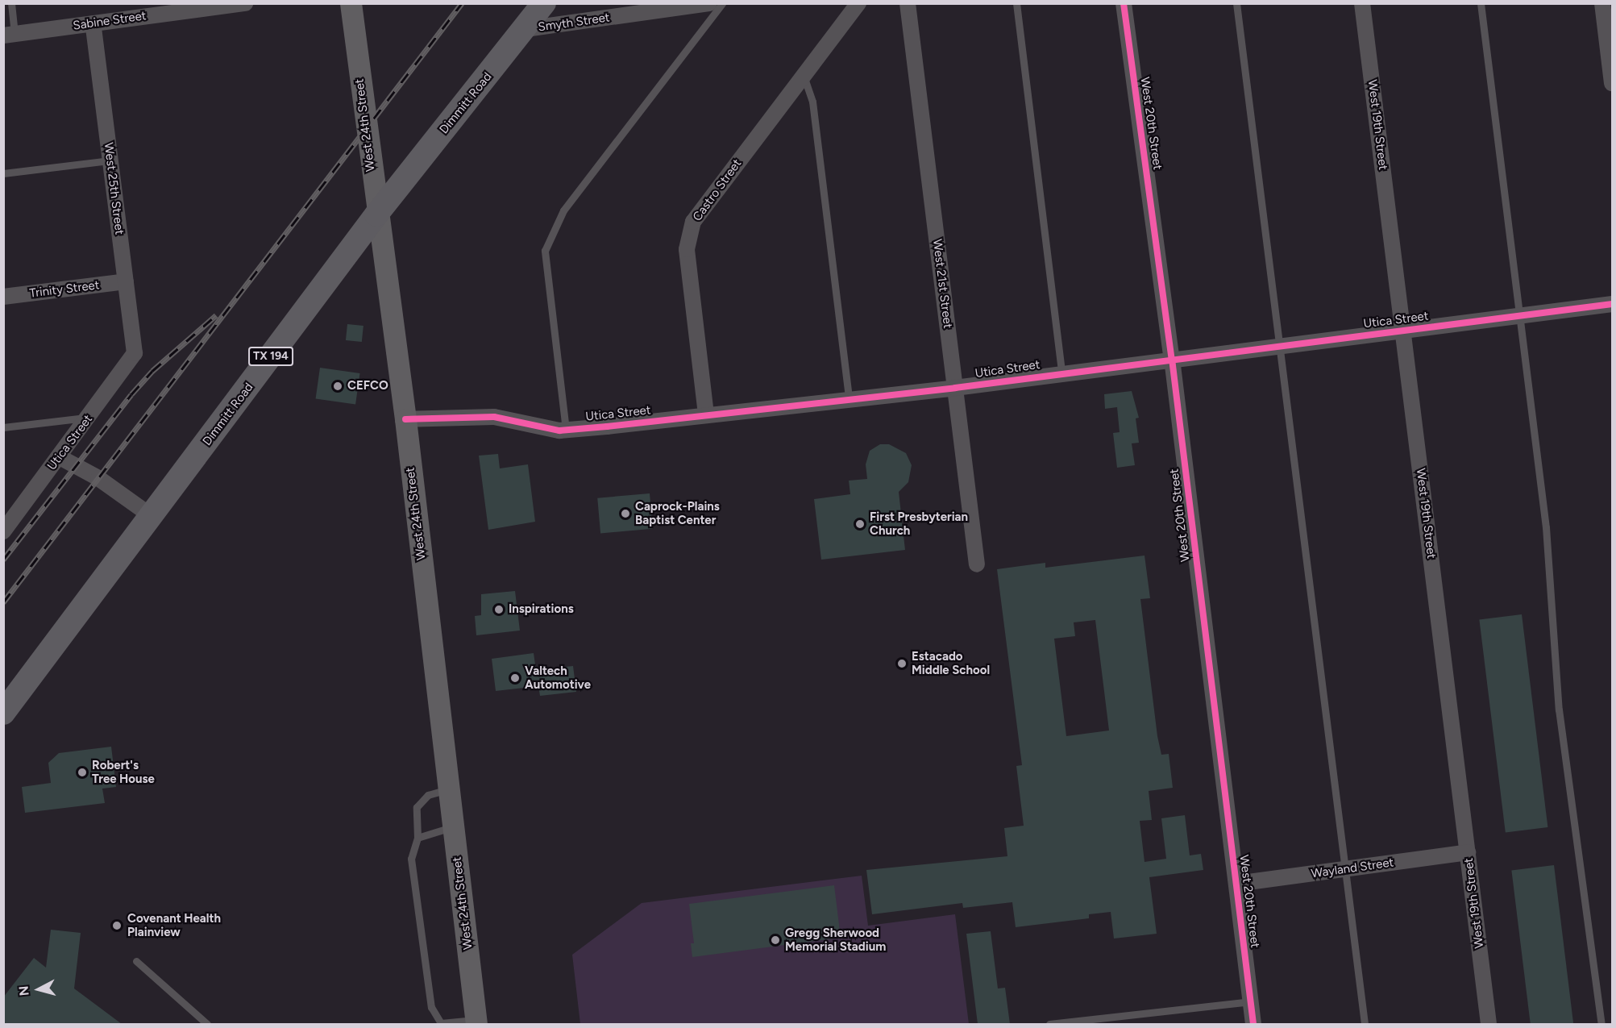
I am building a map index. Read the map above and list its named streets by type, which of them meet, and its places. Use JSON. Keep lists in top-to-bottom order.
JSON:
{
  "streets": {
    "main road": ["Dimmitt Road", "West 24th Street", "TX 194"],
    "street": [
      "Sabine Street",
      "Smyth Street",
      "West 20th Street",
      "West 19th Street",
      "West 25th Street",
      "Castro Street",
      "West 21st Street",
      "Trinity Street",
      "Utica Street",
      "Wayland Street"
    ]
  },
  "crossings": [
    ["Sabine Street", "West 25th Street"],
    ["Smyth Street", "Dimmitt Road"],
    ["Dimmitt Road", "West 24th Street"],
    ["West 20th Street", "Utica Street"],
    ["West 20th Street", "Wayland Street"],
    ["West 24th Street", "Utica Street"],
    ["West 19th Street", "Utica Street"],
    ["West 19th Street", "Wayland Street"],
    ["West 25th Street", "Trinity Street"],
    ["West 25th Street", "Utica Street"],
    ["Castro Street", "Utica Street"],
    ["West 21st Street", "Utica Street"]
  ],
  "places": [
    "CEFCO",
    "Caprock-Plains Baptist Center",
    "First Presbyterian Church",
    "Inspirations",
    "Estacado Middle School",
    "Valtech Automotive",
    "Robert's Tree House",
    "Covenant Health Plainview",
    "Gregg Sherwood Memorial Stadium"
  ],
  "north": "left"
}
